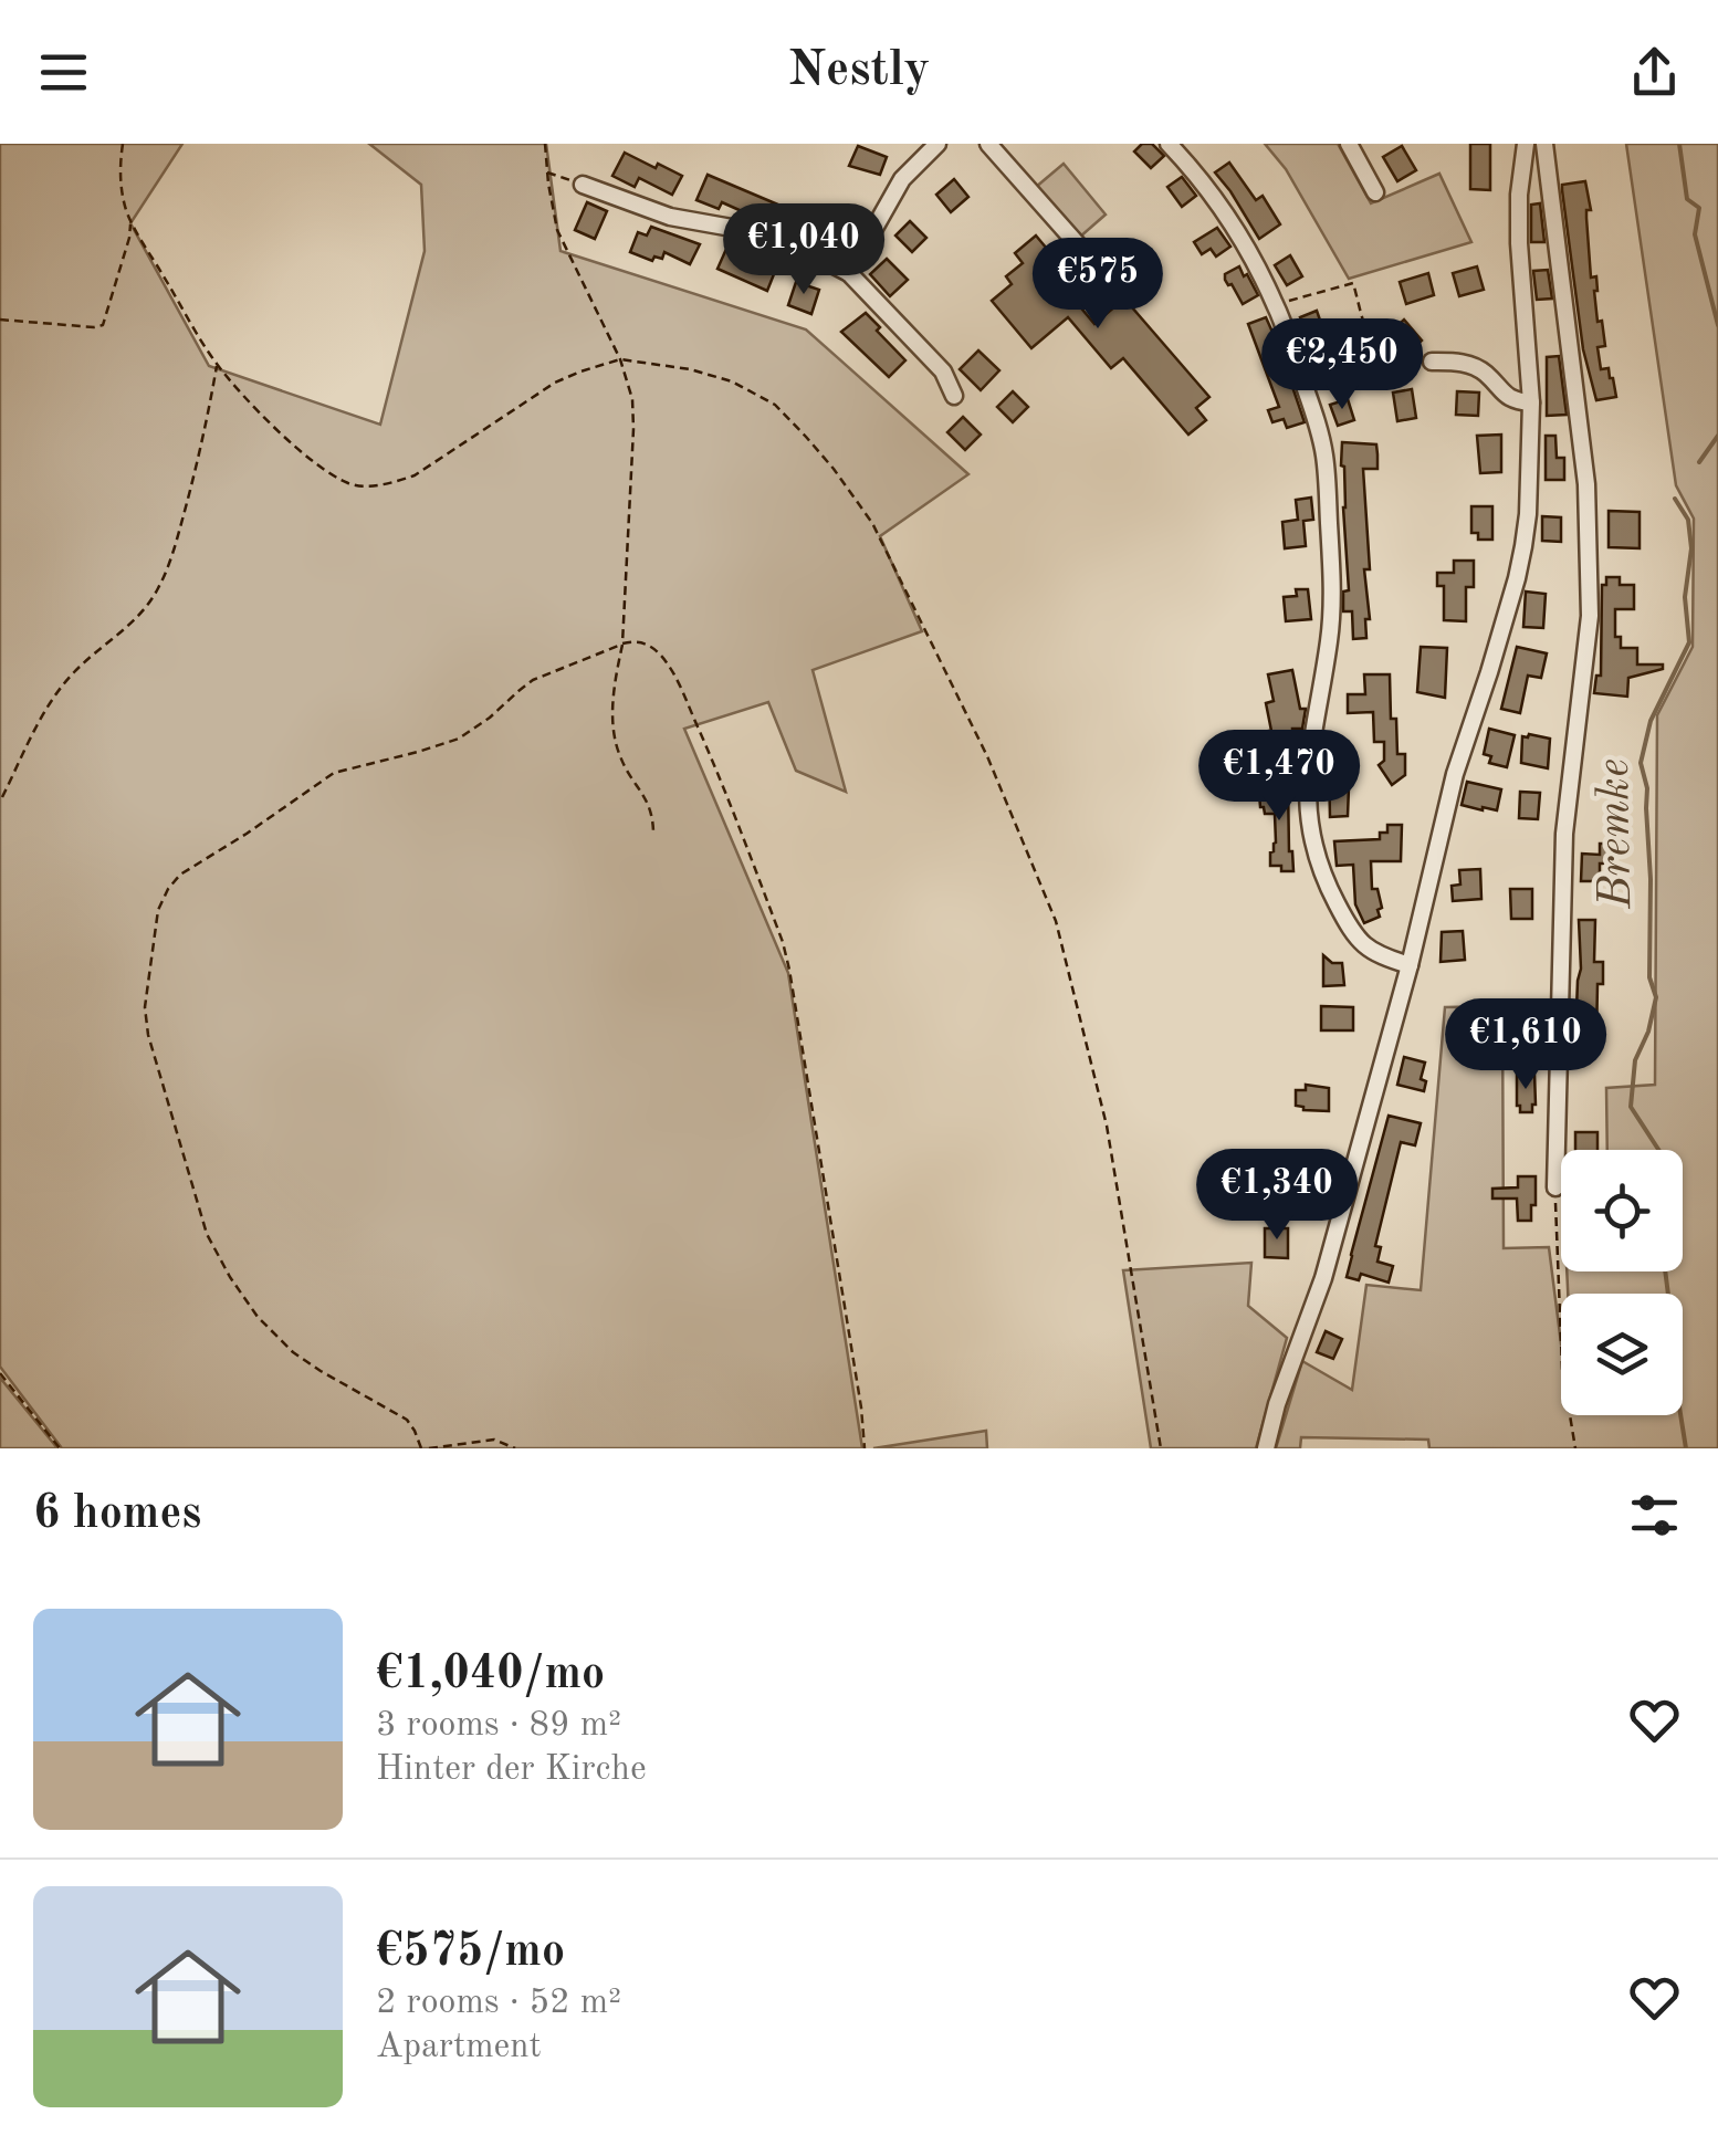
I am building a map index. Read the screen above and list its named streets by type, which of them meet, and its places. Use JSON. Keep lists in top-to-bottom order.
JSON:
{
  "water": ["Bremke"],
  "page": {
    "header": "Nestly",
    "price": [
      "€1,040",
      "€575",
      "€2,450",
      "€1,470",
      "€1,610",
      "€1,340"
    ],
    "heading": "6 homes",
    "list": [
      {
        "name": "€1,040/mo",
        "note": "3 rooms · 89 m² · Hinter der Kirche"
      },
      {
        "name": "€575/mo",
        "note": "2 rooms · 52 m² · Apartment"
      }
    ]
  }
}
